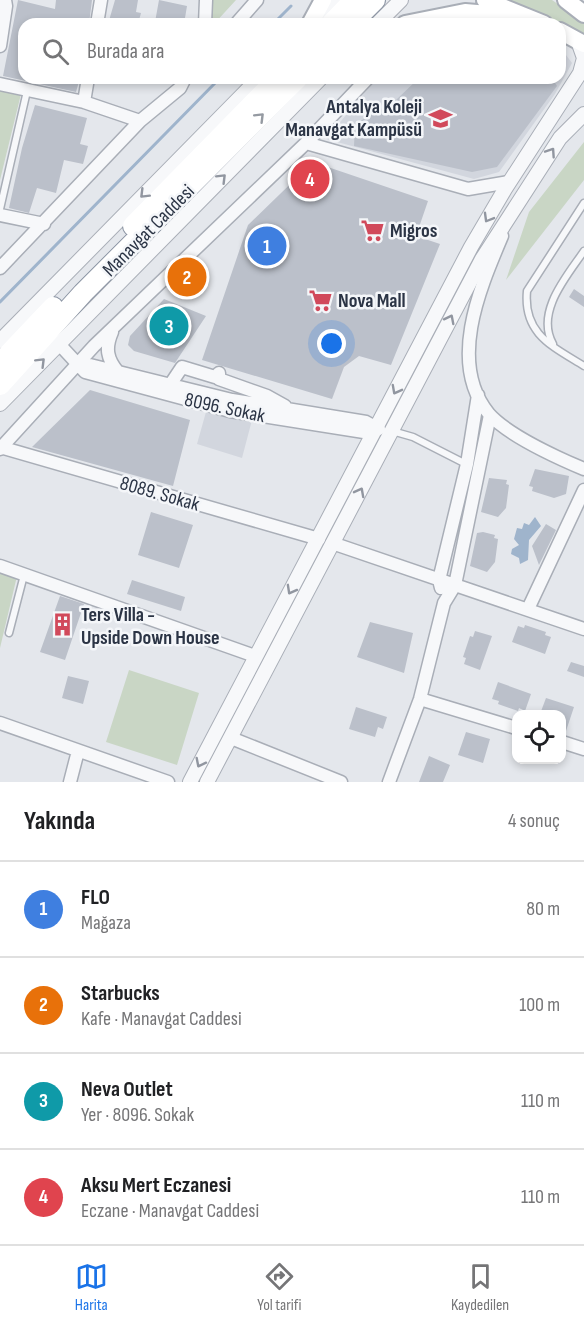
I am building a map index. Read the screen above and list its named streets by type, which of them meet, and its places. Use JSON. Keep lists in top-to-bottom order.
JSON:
{
  "streets": {
    "highway": ["Manavgat Caddesi"],
    "street": ["8096. Sokak", "8089. Sokak"]
  },
  "places": {
    "school or university": ["Antalya Koleji Manavgat Kampüsü"],
    "supermarket": ["Migros", "Nova Mall"],
    "building": ["Ters Villa - Upside Down House"]
  },
  "page": {
    "search": "Burada ara",
    "pins": [
      "4",
      "1",
      "2",
      "3"
    ],
    "heading": ["Yakında", "4 sonuç"],
    "list": [
      {
        "mark": "1",
        "name": "FLO",
        "note": "Mağaza",
        "value": "80 m"
      },
      {
        "mark": "2",
        "name": "Starbucks",
        "note": "Kafe · Manavgat Caddesi",
        "value": "100 m"
      },
      {
        "mark": "3",
        "name": "Neva Outlet",
        "note": "Yer · 8096. Sokak",
        "value": "110 m"
      },
      {
        "mark": "4",
        "name": "Aksu Mert Eczanesi",
        "note": "Eczane · Manavgat Caddesi",
        "value": "110 m"
      }
    ],
    "nav": ["Harita", "Yol tarifi", "Kaydedilen"]
  }
}
